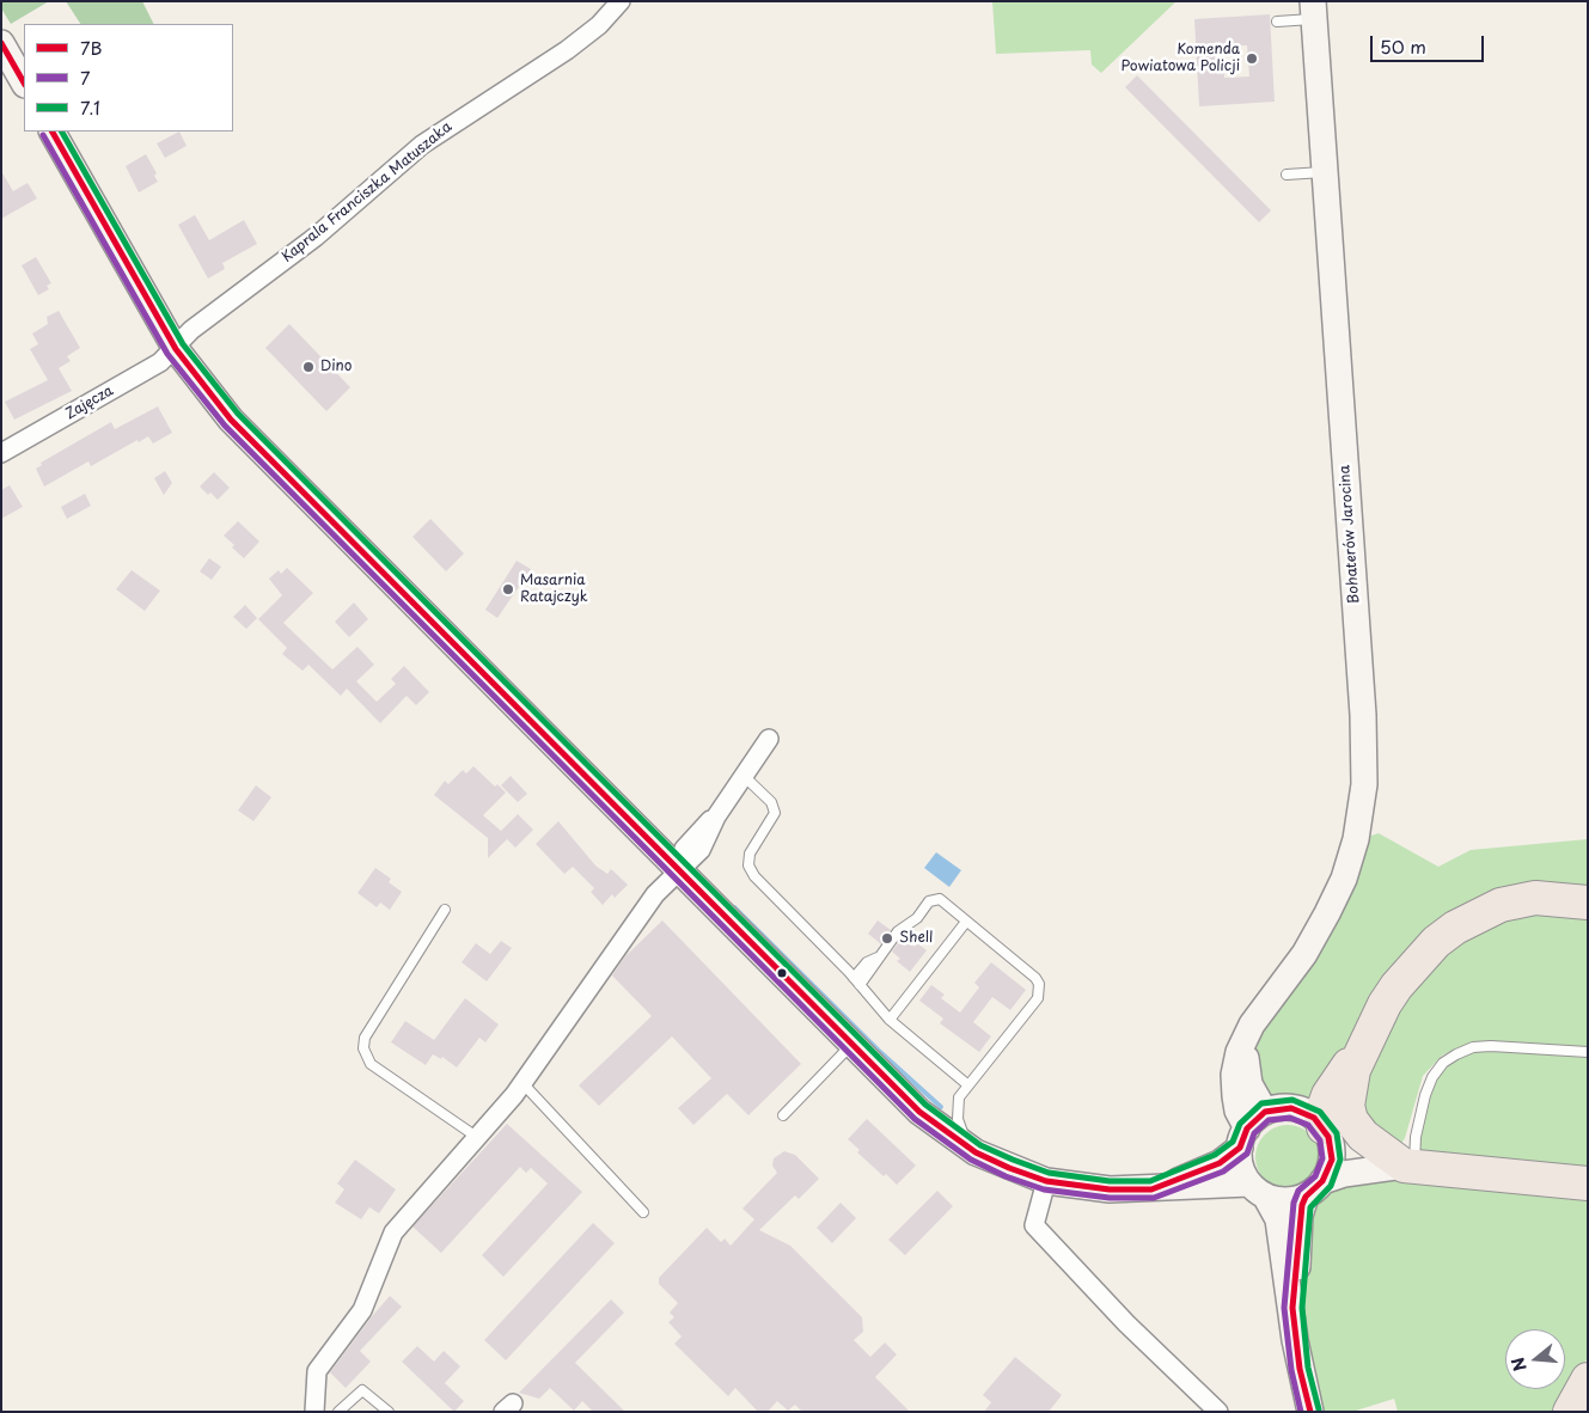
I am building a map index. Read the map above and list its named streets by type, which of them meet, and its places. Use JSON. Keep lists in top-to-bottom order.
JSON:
{
  "streets": {
    "main road": ["Bohaterów Jarocina"],
    "street": ["Kaprala Franciszka Matuszaka", "Zajęcza"]
  },
  "crossings": [
    ["Kaprala Franciszka Matuszaka", "Zajęcza"]
  ],
  "places": [
    "Komenda Powiatowa Policji",
    "Dino",
    "Masarnia Ratajczyk",
    "Shell"
  ],
  "lines": ["transit line 7B", "transit line 7.1", "transit line 7"],
  "legend": ["7B", "7", "7.1"],
  "scale_bar": "50 m",
  "north": "left"
}
